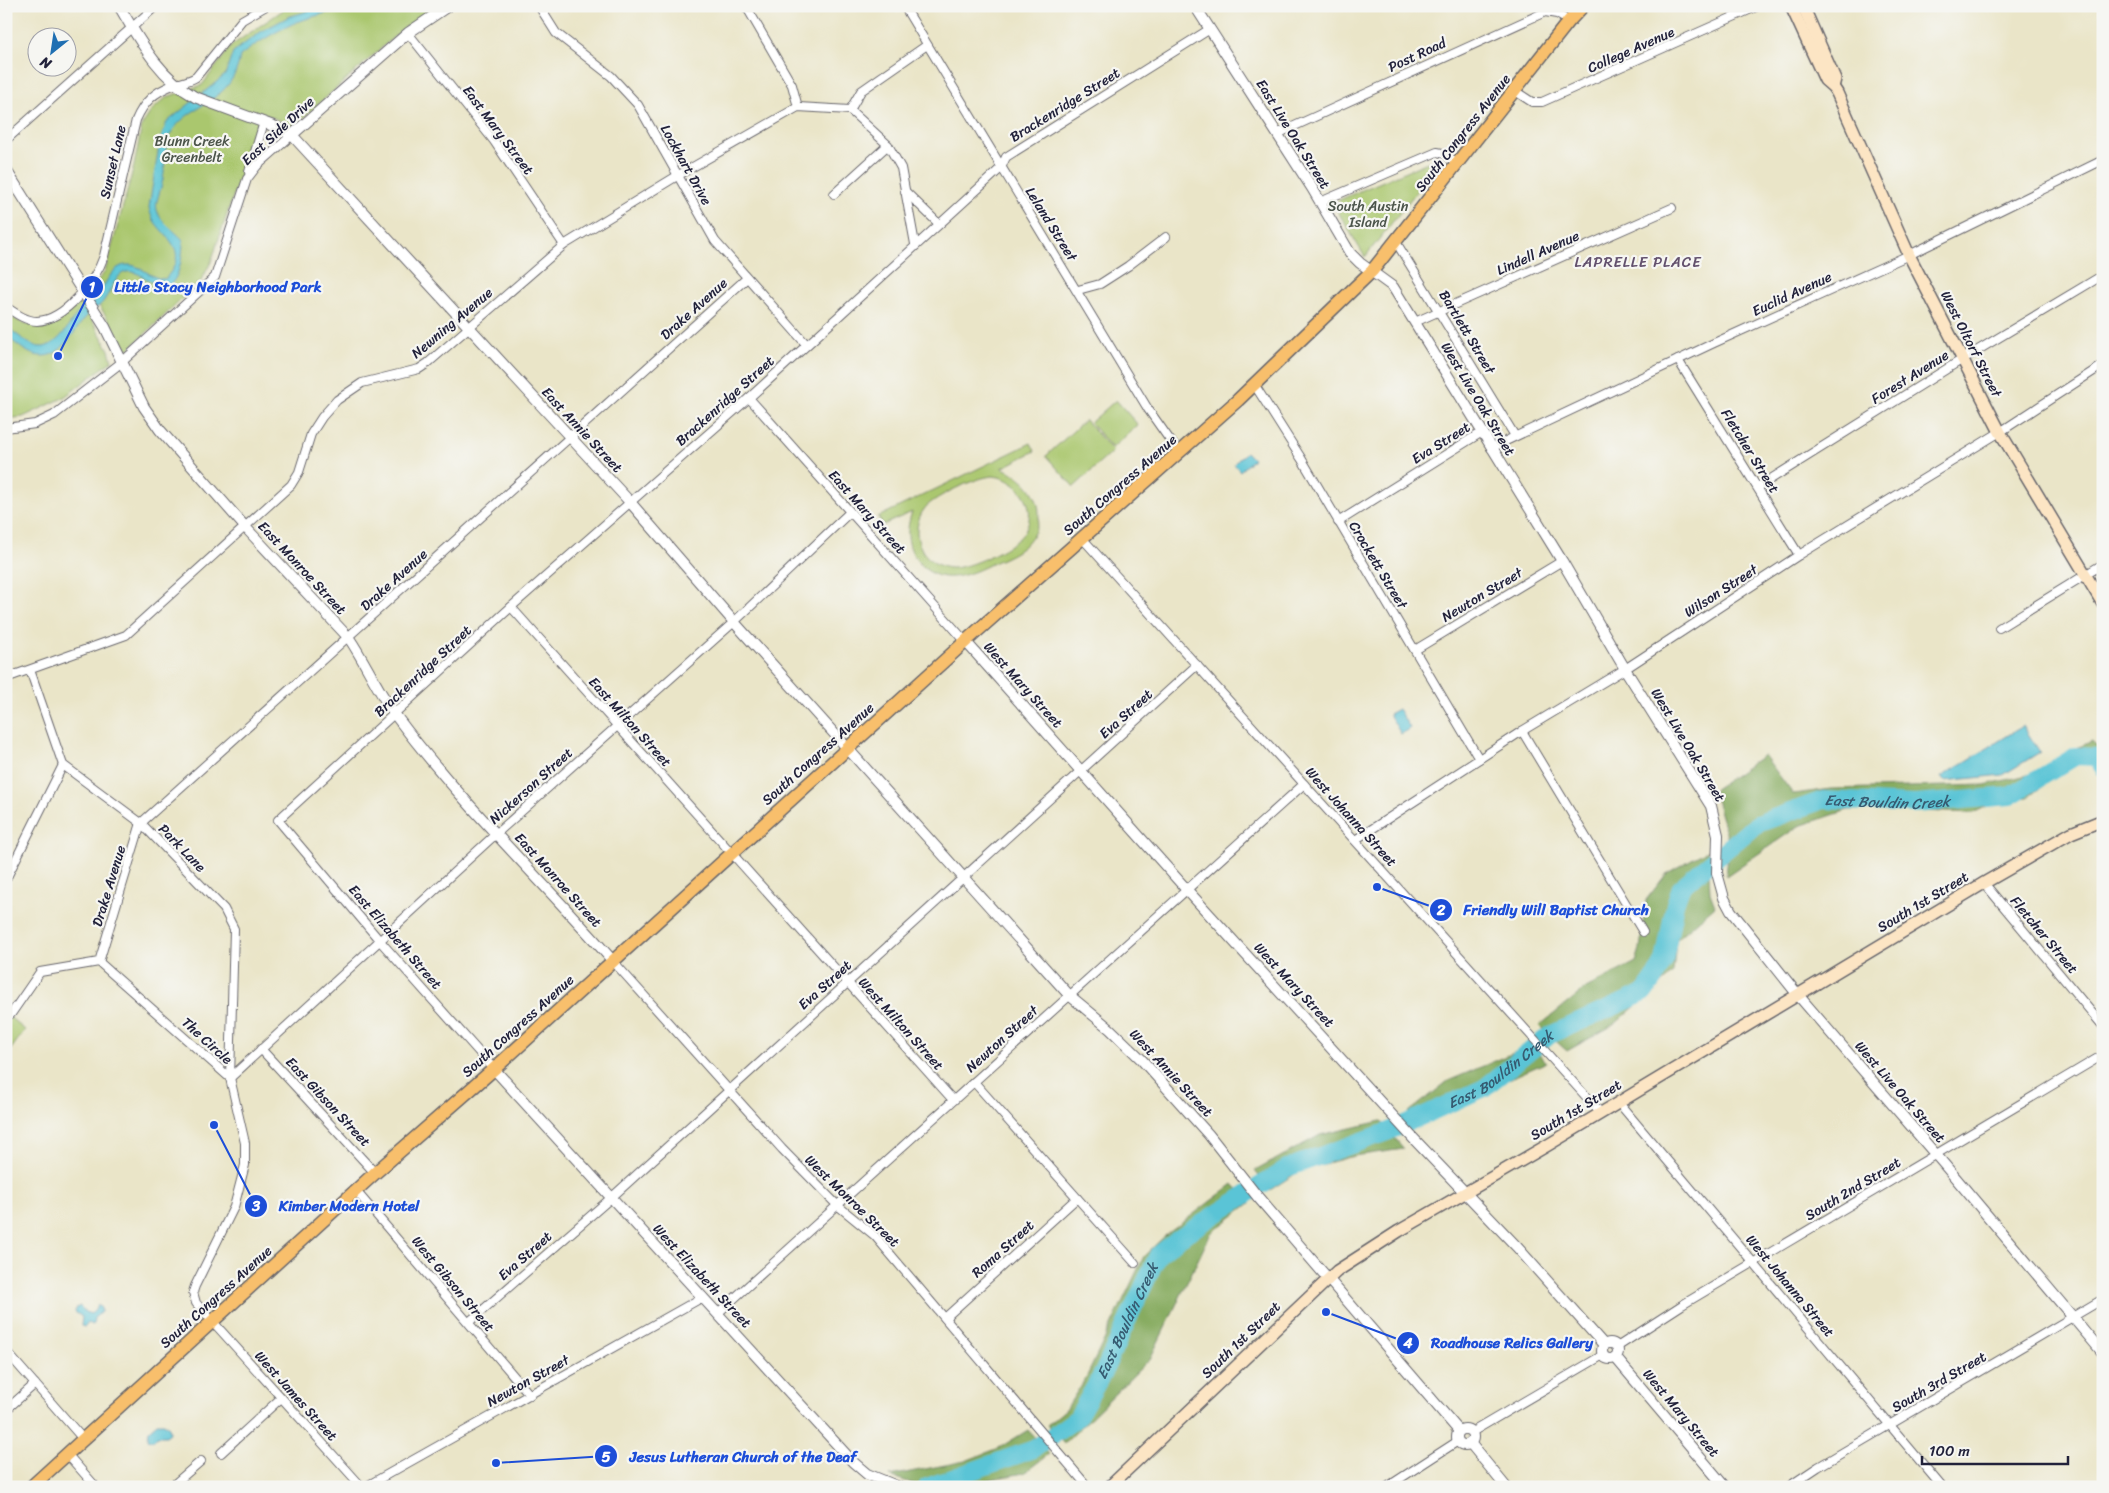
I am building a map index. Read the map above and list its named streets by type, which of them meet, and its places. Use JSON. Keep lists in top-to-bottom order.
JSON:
{
  "streets": {
    "main road": ["South Congress Avenue", "West Oltorf Street", "South 1st Street"],
    "street": [
      "College Avenue",
      "Post Road",
      "Brackenridge Street",
      "East Mary Street",
      "East Side Drive",
      "East Live Oak Street",
      "Sunset Lane",
      "Lockhart Drive",
      "Leland Street",
      "Lindell Avenue",
      "Euclid Avenue",
      "Drake Avenue",
      "Newning Avenue",
      "Bartlett Street",
      "Forest Avenue",
      "West Live Oak Street",
      "East Annie Street",
      "Eva Street",
      "Fletcher Street",
      "Crockett Street",
      "East Monroe Street",
      "Wilson Street",
      "Newton Street",
      "West Mary Street",
      "East Milton Street",
      "Nickerson Street",
      "West Johanna Street",
      "Park Lane",
      "East Elizabeth Street",
      "West Milton Street",
      "The Circle",
      "West Annie Street",
      "East Gibson Street",
      "South 2nd Street",
      "West Monroe Street",
      "Roma Street",
      "West Elizabeth Street",
      "West Gibson Street",
      "South 3rd Street",
      "West James Street"
    ]
  },
  "crossings": [
    ["College Avenue", "South Congress Avenue"],
    ["Post Road", "South Congress Avenue"],
    ["Post Road", "East Live Oak Street"],
    ["Brackenridge Street", "East Mary Street"],
    ["Brackenridge Street", "East Live Oak Street"],
    ["Brackenridge Street", "Lockhart Drive"],
    ["Brackenridge Street", "Leland Street"],
    ["Brackenridge Street", "East Annie Street"],
    ["Brackenridge Street", "East Monroe Street"],
    ["Brackenridge Street", "East Milton Street"],
    ["Brackenridge Street", "East Elizabeth Street"],
    ["East Mary Street", "East Side Drive"],
    ["East Mary Street", "South Congress Avenue"],
    ["East Mary Street", "Newning Avenue"],
    ["East Mary Street", "West Mary Street"],
    ["East Mary Street", "Nickerson Street"],
    ["East Side Drive", "East Annie Street"],
    ["East Side Drive", "East Monroe Street"],
    ["South Congress Avenue", "East Live Oak Street"],
    ["South Congress Avenue", "Leland Street"],
    ["South Congress Avenue", "Bartlett Street"],
    ["South Congress Avenue", "West Live Oak Street"],
    ["South Congress Avenue", "East Annie Street"],
    ["South Congress Avenue", "Crockett Street"],
    ["South Congress Avenue", "East Monroe Street"],
    ["South Congress Avenue", "West Mary Street"],
    ["South Congress Avenue", "East Milton Street"],
    ["South Congress Avenue", "West Johanna Street"],
    ["South Congress Avenue", "East Elizabeth Street"],
    ["South Congress Avenue", "West Milton Street"],
    ["South Congress Avenue", "The Circle"],
    ["South Congress Avenue", "West Annie Street"],
    ["South Congress Avenue", "East Gibson Street"],
    ["South Congress Avenue", "West Monroe Street"],
    ["South Congress Avenue", "West Elizabeth Street"],
    ["South Congress Avenue", "West Gibson Street"],
    ["South Congress Avenue", "West James Street"],
    ["East Live Oak Street", "West Live Oak Street"],
    ["Sunset Lane", "East Monroe Street"],
    ["Lockhart Drive", "Drake Avenue"],
    ["Lockhart Drive", "Newning Avenue"],
    ["Lindell Avenue", "Bartlett Street"],
    ["Lindell Avenue", "West Live Oak Street"],
    ["Euclid Avenue", "Bartlett Street"],
    ["Euclid Avenue", "West Oltorf Street"],
    ["Euclid Avenue", "West Live Oak Street"],
    ["Euclid Avenue", "Fletcher Street"],
    ["Drake Avenue", "East Annie Street"],
    ["Drake Avenue", "East Monroe Street"],
    ["Drake Avenue", "Park Lane"],
    ["Drake Avenue", "The Circle"],
    ["Newning Avenue", "East Annie Street"],
    ["Newning Avenue", "East Monroe Street"],
    ["West Oltorf Street", "Forest Avenue"],
    ["West Oltorf Street", "Wilson Street"],
    ["Forest Avenue", "Fletcher Street"],
    ["West Live Oak Street", "Eva Street"],
    ["West Live Oak Street", "Wilson Street"],
    ["West Live Oak Street", "Newton Street"],
    ["West Live Oak Street", "South 1st Street"],
    ["West Live Oak Street", "South 2nd Street"],
    ["West Live Oak Street", "South 3rd Street"],
    ["East Annie Street", "Nickerson Street"],
    ["East Annie Street", "West Annie Street"],
    ["Eva Street", "Crockett Street"],
    ["Eva Street", "West Mary Street"],
    ["Eva Street", "West Johanna Street"],
    ["Eva Street", "West Milton Street"],
    ["Eva Street", "West Annie Street"],
    ["Eva Street", "West Monroe Street"],
    ["Eva Street", "West Elizabeth Street"],
    ["Eva Street", "West Gibson Street"],
    ["Fletcher Street", "Wilson Street"],
    ["Fletcher Street", "South 1st Street"],
    ["Crockett Street", "Wilson Street"],
    ["Crockett Street", "Newton Street"],
    ["East Monroe Street", "Nickerson Street"],
    ["East Monroe Street", "West Monroe Street"],
    ["Wilson Street", "West Johanna Street"],
    ["Newton Street", "West Mary Street"],
    ["Newton Street", "West Johanna Street"],
    ["Newton Street", "West Milton Street"],
    ["Newton Street", "West Annie Street"],
    ["Newton Street", "West Monroe Street"],
    ["Newton Street", "West Elizabeth Street"],
    ["Newton Street", "West Gibson Street"],
    ["Newton Street", "West James Street"],
    ["West Mary Street", "South 1st Street"],
    ["West Mary Street", "South 2nd Street"],
    ["East Milton Street", "Nickerson Street"],
    ["East Milton Street", "West Milton Street"],
    ["Nickerson Street", "Park Lane"],
    ["Nickerson Street", "East Elizabeth Street"],
    ["Nickerson Street", "The Circle"],
    ["Nickerson Street", "East Gibson Street"],
    ["West Johanna Street", "South 1st Street"],
    ["West Johanna Street", "South 2nd Street"],
    ["West Johanna Street", "South 3rd Street"],
    ["Park Lane", "The Circle"],
    ["South 1st Street", "West Annie Street"],
    ["East Elizabeth Street", "West Elizabeth Street"],
    ["The Circle", "West James Street"],
    ["West Monroe Street", "Roma Street"]
  ],
  "districts": ["LAPRELLE PLACE"],
  "water": ["East Bouldin Creek"],
  "parks": ["Blunn Creek Greenbelt", "South Austin Island"],
  "places": [
    "Little Stacy Neighborhood Park",
    "Friendly Will Baptist Church",
    "Kimber Modern Hotel",
    "Roadhouse Relics Gallery",
    "Jesus Lutheran Church of the Deaf"
  ],
  "scale_bar": "100 m",
  "north": "bottom left"
}
